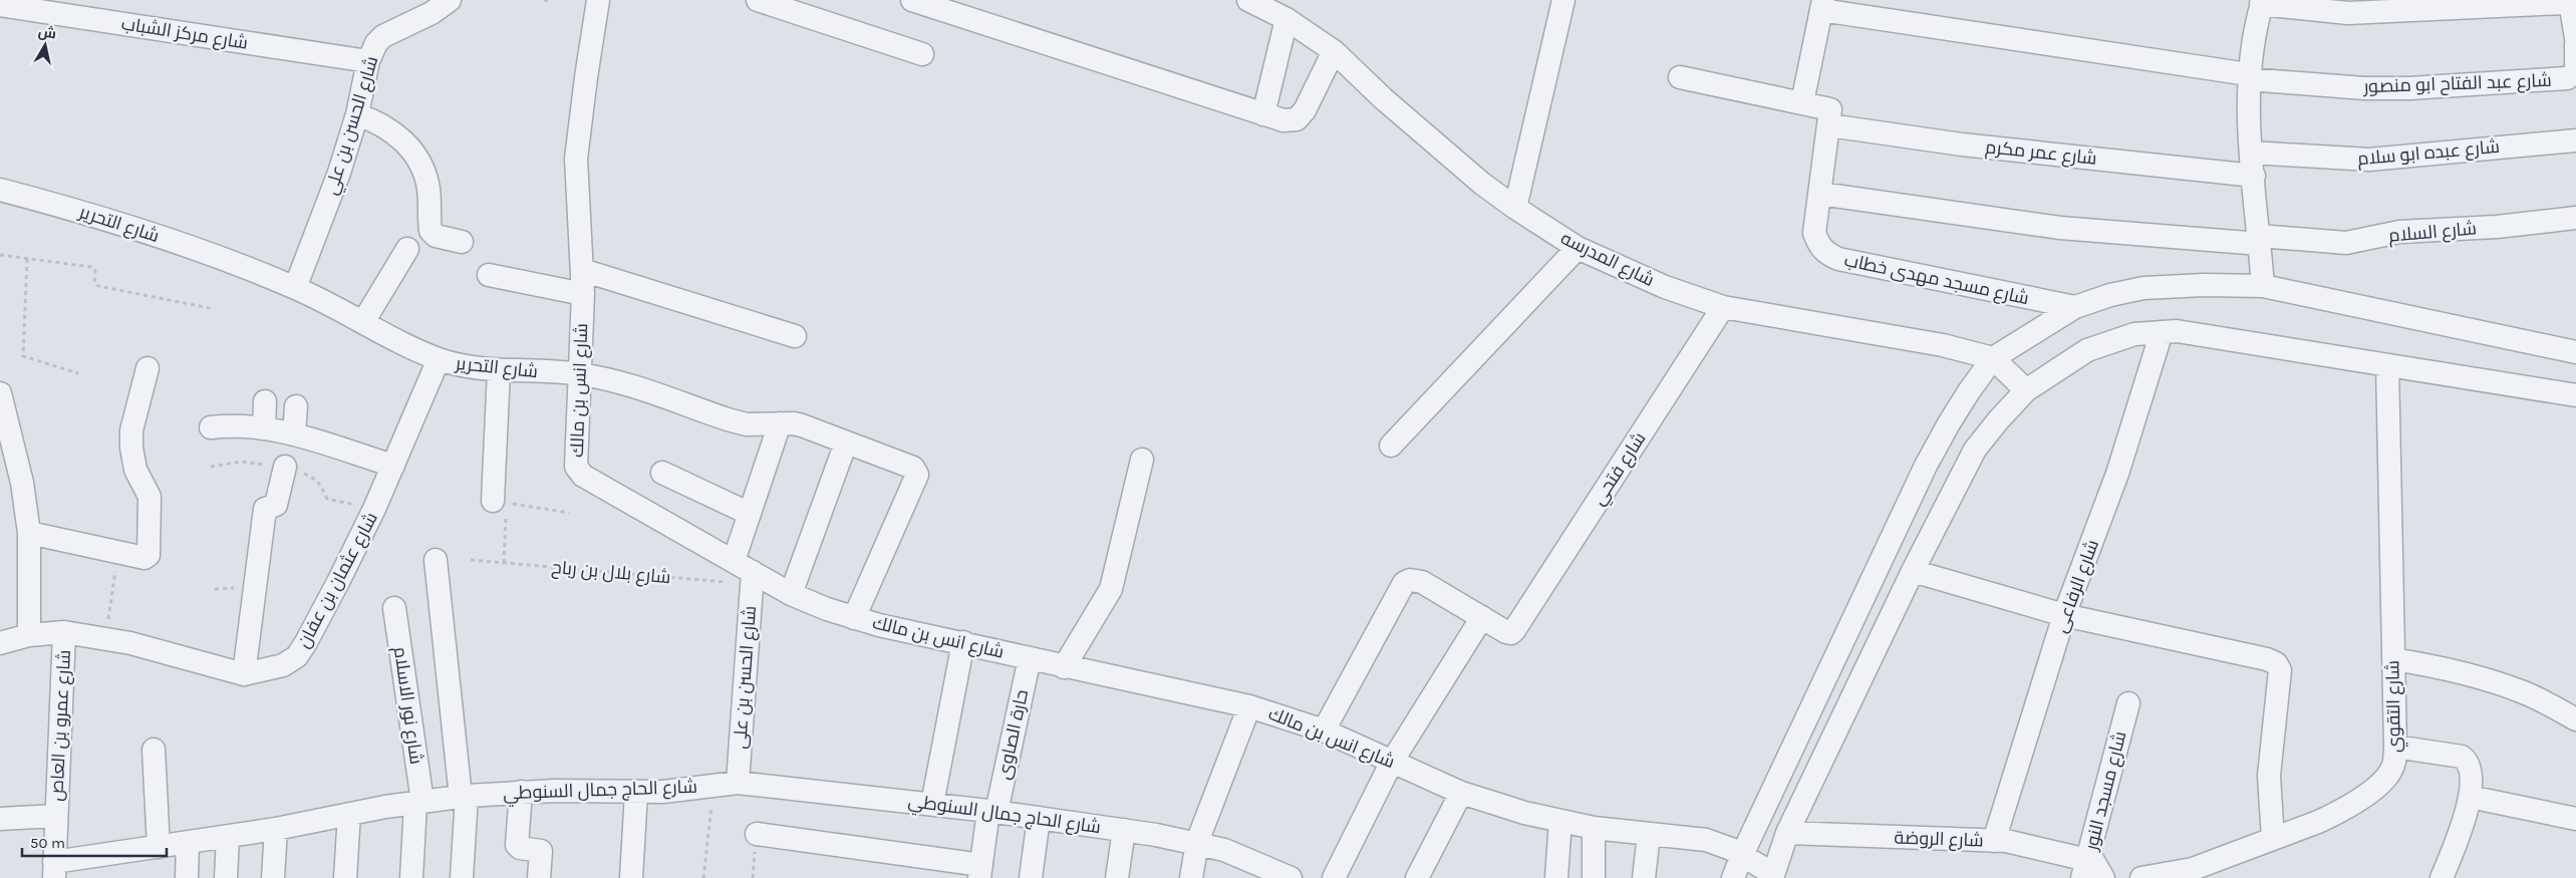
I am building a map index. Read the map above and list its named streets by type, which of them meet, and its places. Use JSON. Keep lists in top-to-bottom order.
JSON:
{
  "streets": {
    "street": [
      "شارع مركز الشباب",
      "شارع عبد الفتاح ابو منصور",
      "شارع الحسن بن علي",
      "شارع عمر مكرم",
      "شارع عبده ابو سلام",
      "شارع التحرير",
      "شارع السلام",
      "شارع المدرسه",
      "شارع مسجد مهدى خطاب",
      "شارع انس بن مالك",
      "شارع فتحي",
      "شارع عثمان بن عفان",
      "شارع الرفاعى",
      "شارع الحسن بن على",
      "شارع نور الاسلام",
      "شارع التقوي",
      "شارع عمرو بن العاص",
      "حارة الصاوى",
      "شارع الحاج جمال السنوطي",
      "شارع مسجد النور",
      "شارع الروضة"
    ],
    "path": ["شارع بلال بن رباح"]
  },
  "crossings": [
    ["شارع مركز الشباب", "شارع الحسن بن علي"],
    ["شارع الحسن بن علي", "شارع التحرير"],
    ["شارع عمر مكرم", "شارع مسجد مهدى خطاب"],
    ["شارع التحرير", "شارع انس بن مالك"],
    ["شارع التحرير", "شارع عثمان بن عفان"],
    ["شارع التحرير", "شارع الحسن بن على"],
    ["شارع السلام", "شارع مسجد مهدى خطاب"],
    ["شارع المدرسه", "شارع فتحي"],
    ["شارع انس بن مالك", "شارع بلال بن رباح"],
    ["شارع انس بن مالك", "شارع الحسن بن على"],
    ["شارع انس بن مالك", "حارة الصاوى"],
    ["شارع بلال بن رباح", "شارع الحسن بن على"],
    ["شارع عثمان بن عفان", "شارع عمرو بن العاص"],
    ["شارع الرفاعى", "شارع الروضة"],
    ["شارع الحسن بن على", "شارع الحاج جمال السنوطي"],
    ["شارع نور الاسلام", "شارع الحاج جمال السنوطي"],
    ["شارع عمرو بن العاص", "شارع الحاج جمال السنوطي"],
    ["حارة الصاوى", "شارع الحاج جمال السنوطي"],
    ["شارع مسجد النور", "شارع الروضة"]
  ],
  "scale_bar": "50 m",
  "north": "top"
}
